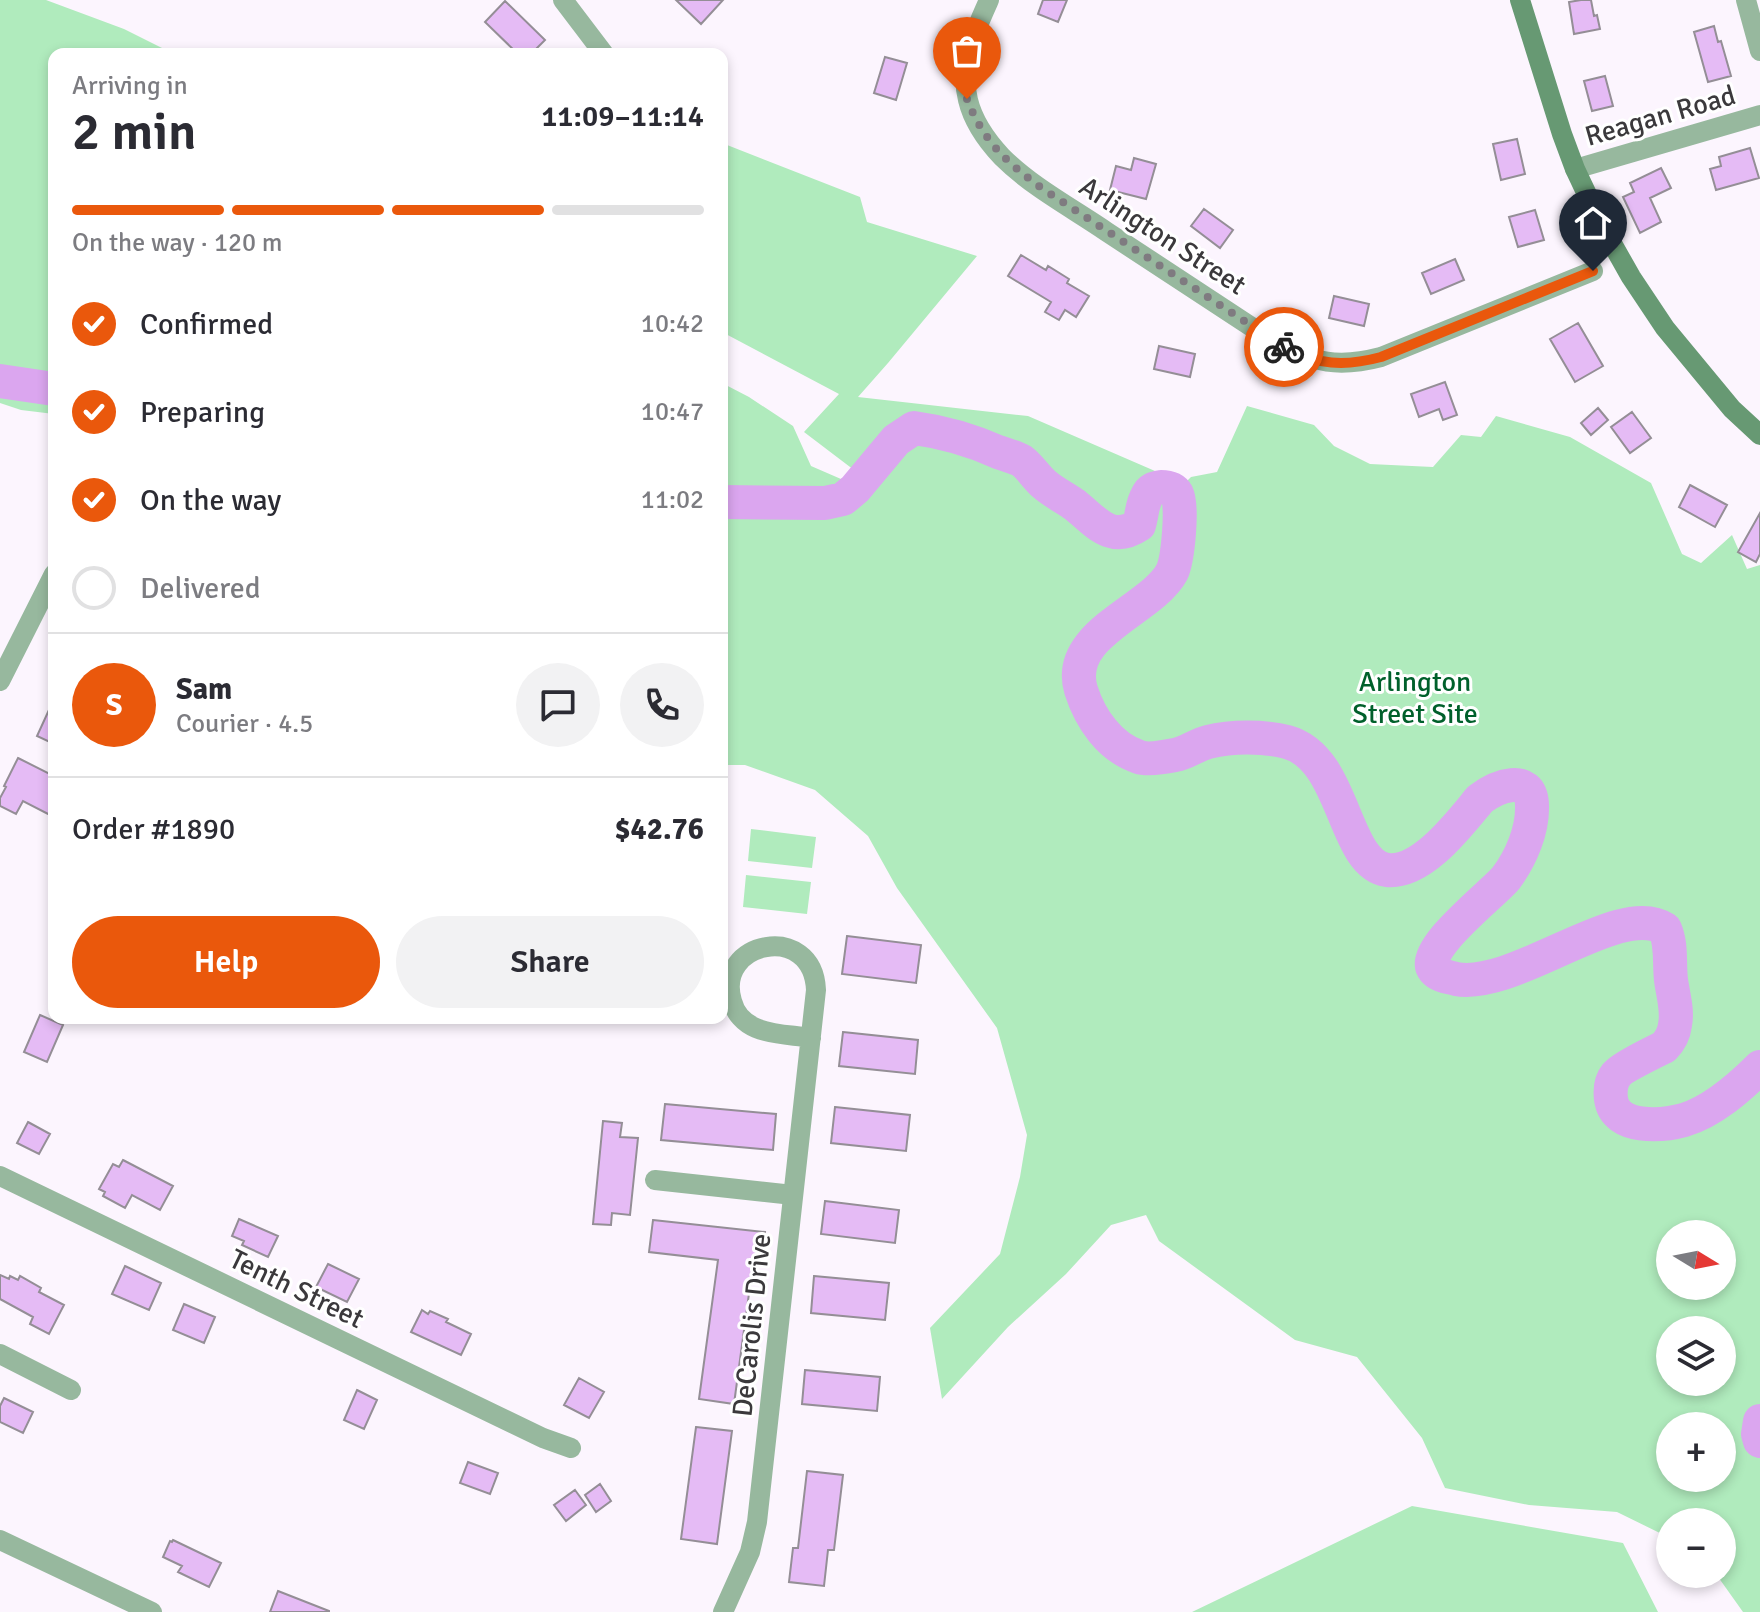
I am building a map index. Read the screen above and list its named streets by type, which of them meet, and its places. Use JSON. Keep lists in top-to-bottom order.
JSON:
{
  "streets": {
    "street": [
      "Reagan Road",
      "Arlington Street",
      "Tenth Street",
      "DeCarolis Drive"
    ]
  },
  "parks": ["Arlington Street Site"],
  "north": "right",
  "page": {
    "heading": ["2 min", "Arriving in", "11:09–11:14"],
    "panel": [
      "Sam",
      "Courier · 4.5",
      "Order #1890",
      "$42.76"
    ],
    "bar": "On the way · 120 m",
    "list": [
      ["Confirmed", "10:42"],
      ["Preparing", "10:47"],
      ["On the way", "11:02"],
      "Delivered"
    ],
    "round": "S",
    "buttons": ["Help", "Share"],
    "map_buttons": ["+", "−"]
  }
}
